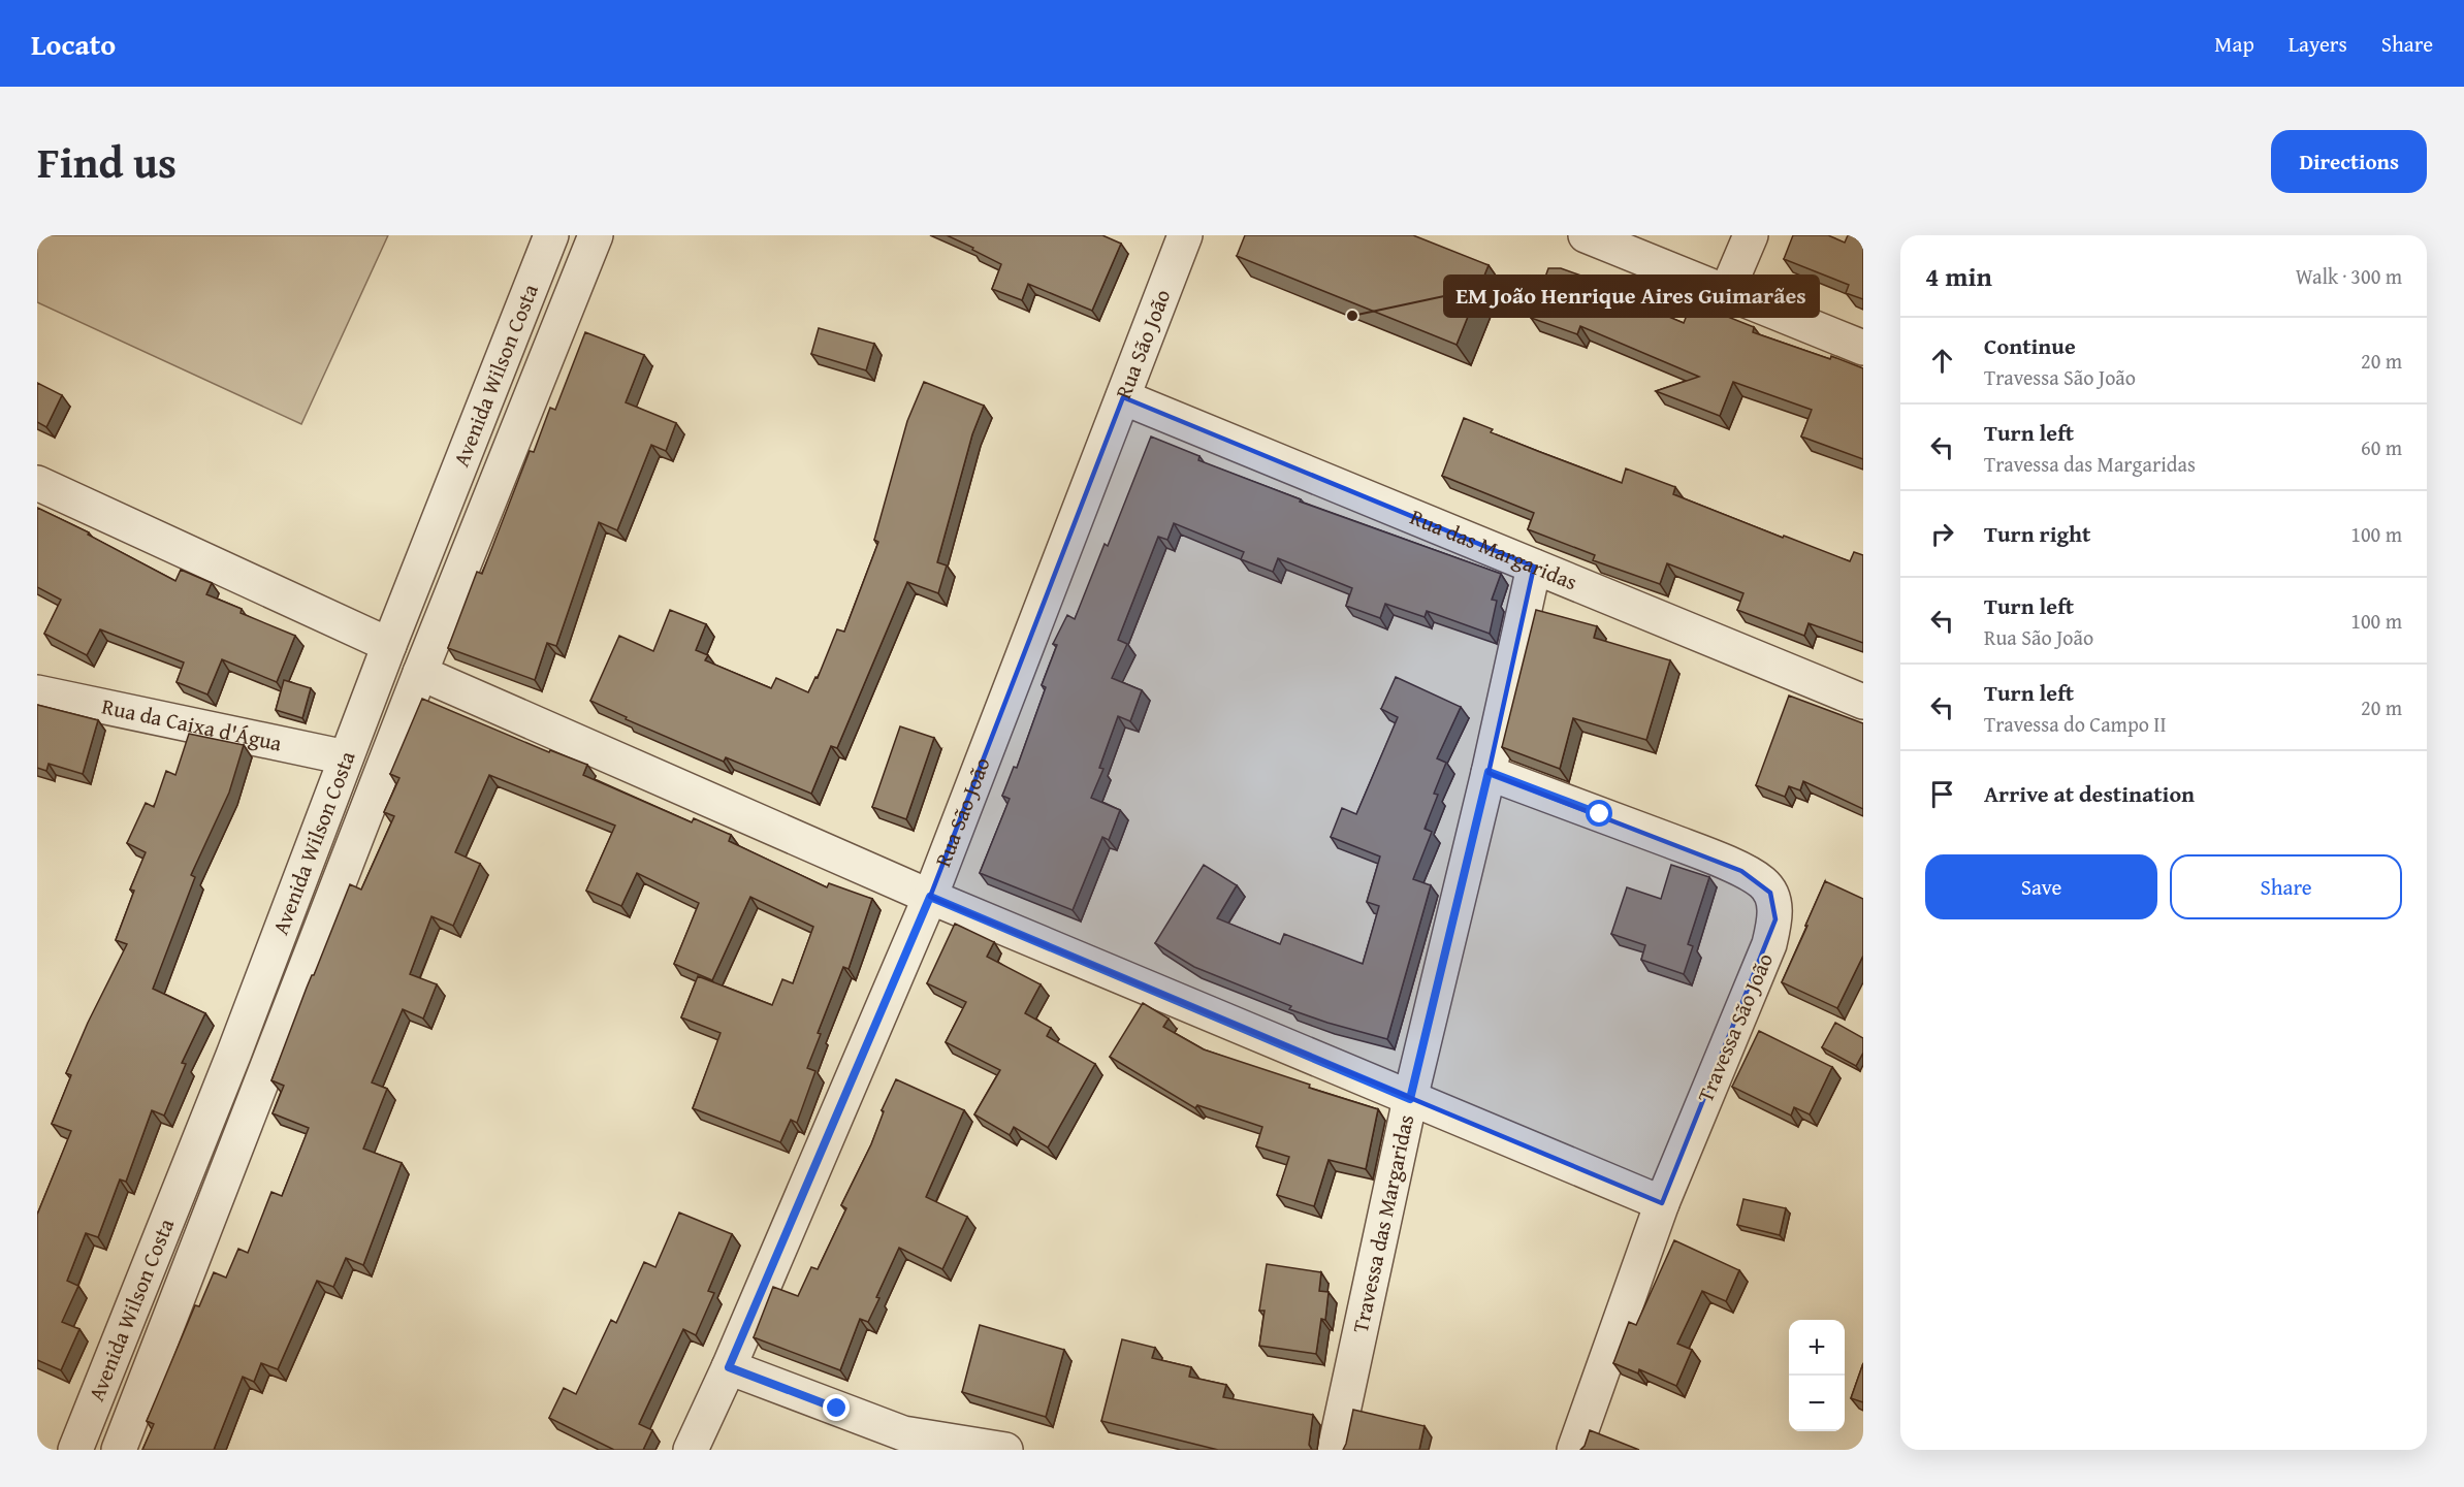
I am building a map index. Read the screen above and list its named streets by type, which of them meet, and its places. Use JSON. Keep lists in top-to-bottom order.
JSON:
{
  "streets": {
    "street": [
      "Rua São João",
      "Avenida Wilson Costa",
      "Rua das Margaridas",
      "Rua da Caixa d'Água",
      "Travessa São João",
      "Travessa das Margaridas"
    ]
  },
  "crossings": [
    ["Rua São João", "Rua das Margaridas"],
    ["Avenida Wilson Costa", "Rua da Caixa d'Água"],
    ["Rua das Margaridas", "Travessa das Margaridas"],
    ["Travessa São João", "Travessa das Margaridas"]
  ],
  "places": ["EM João Henrique Aires Guimarães"],
  "page": {
    "header": "Locato",
    "nav": ["Map", "Layers", "Share"],
    "title": "Find us",
    "buttons": [
      "Directions",
      ["Save", "Share"]
    ],
    "heading": ["4 min", "Walk · 300 m"],
    "list": [
      ["Continue", "Travessa São João", "20 m"],
      ["Turn left", "Travessa das Margaridas", "60 m"],
      ["Turn right", "100 m"],
      ["Turn left", "Rua São João", "100 m"],
      ["Turn left", "Travessa do Campo II", "20 m"],
      "Arrive at destination"
    ],
    "map_buttons": ["+", "−"]
  }
}
